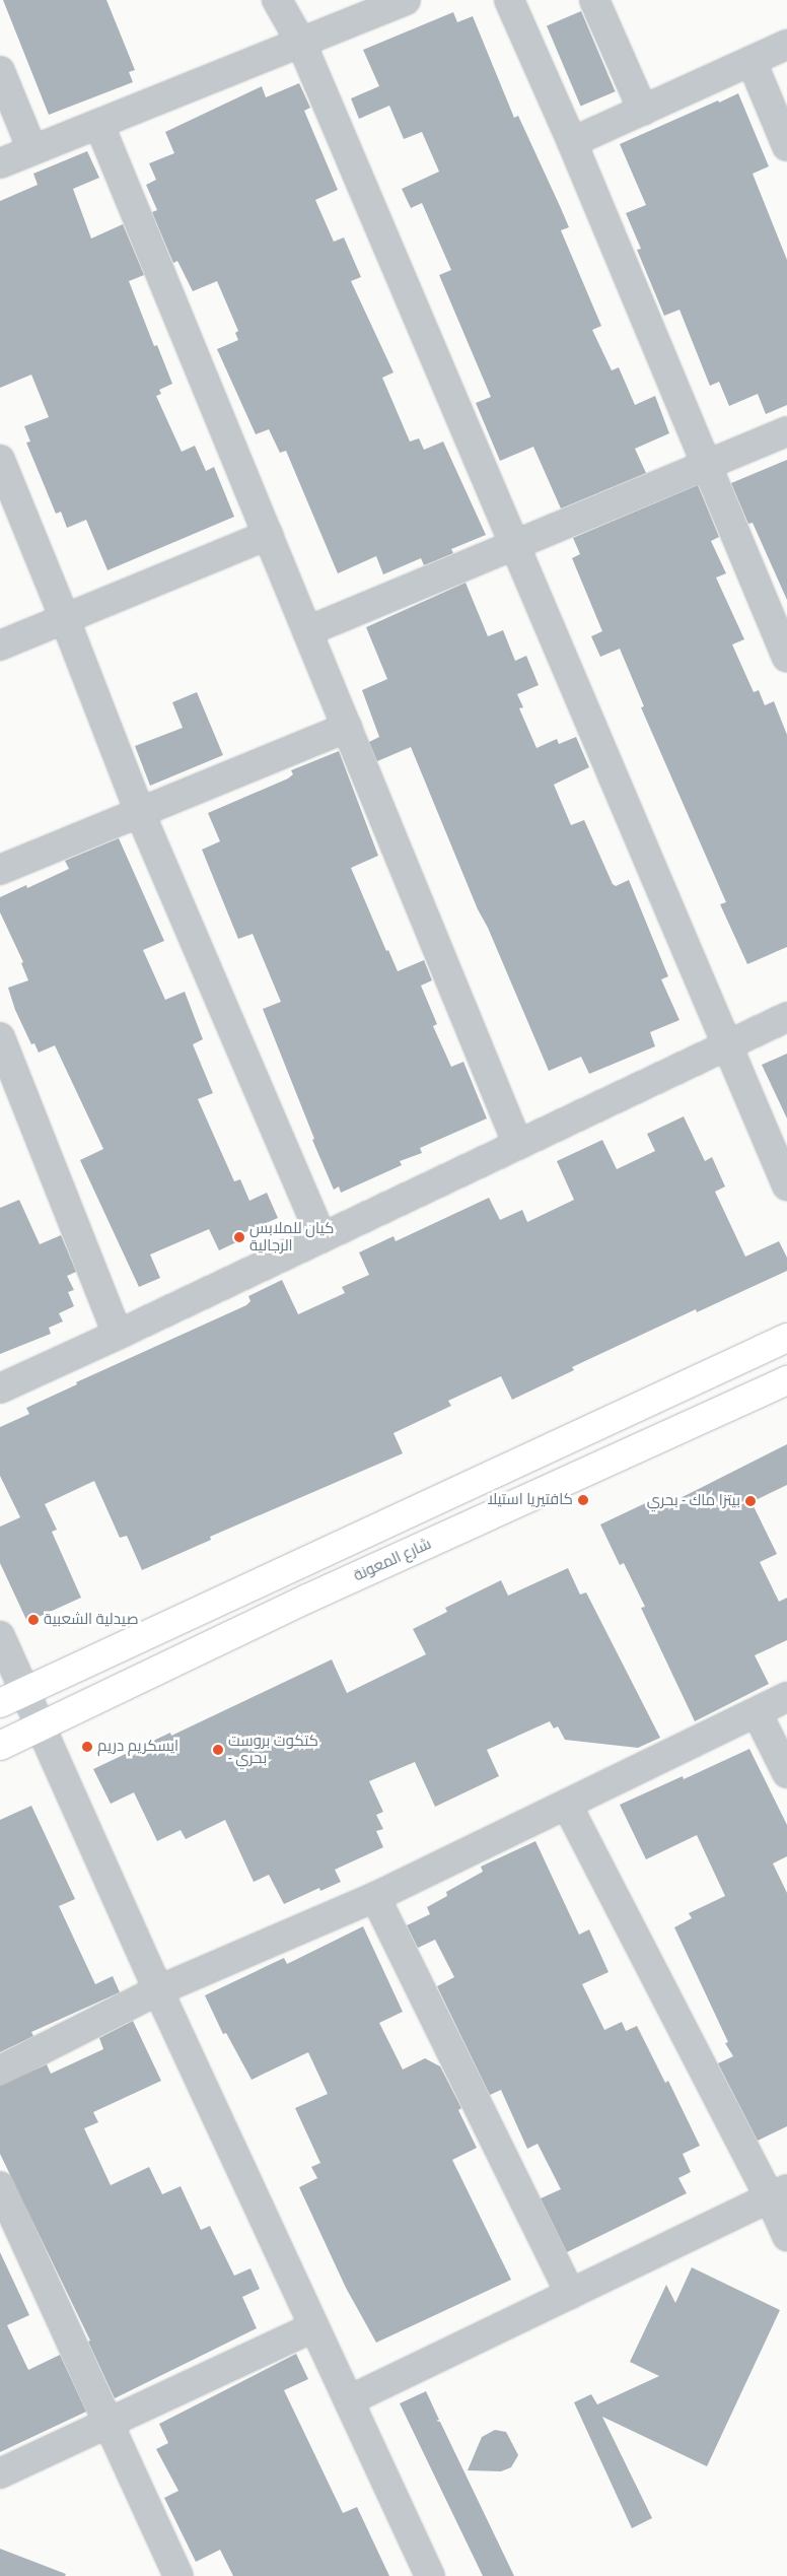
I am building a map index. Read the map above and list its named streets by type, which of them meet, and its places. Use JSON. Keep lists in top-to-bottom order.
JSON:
{
  "streets": {
    "highway": ["شارع المعونة"]
  },
  "places": [
    "كيان للملابس الرجالية",
    "كافتيريا استيلا",
    "بيتزا ماك - بحري",
    "صيدلية الشعبية",
    "ايسكريم دريم",
    "كتكوت بروست - بحري"
  ]
}
